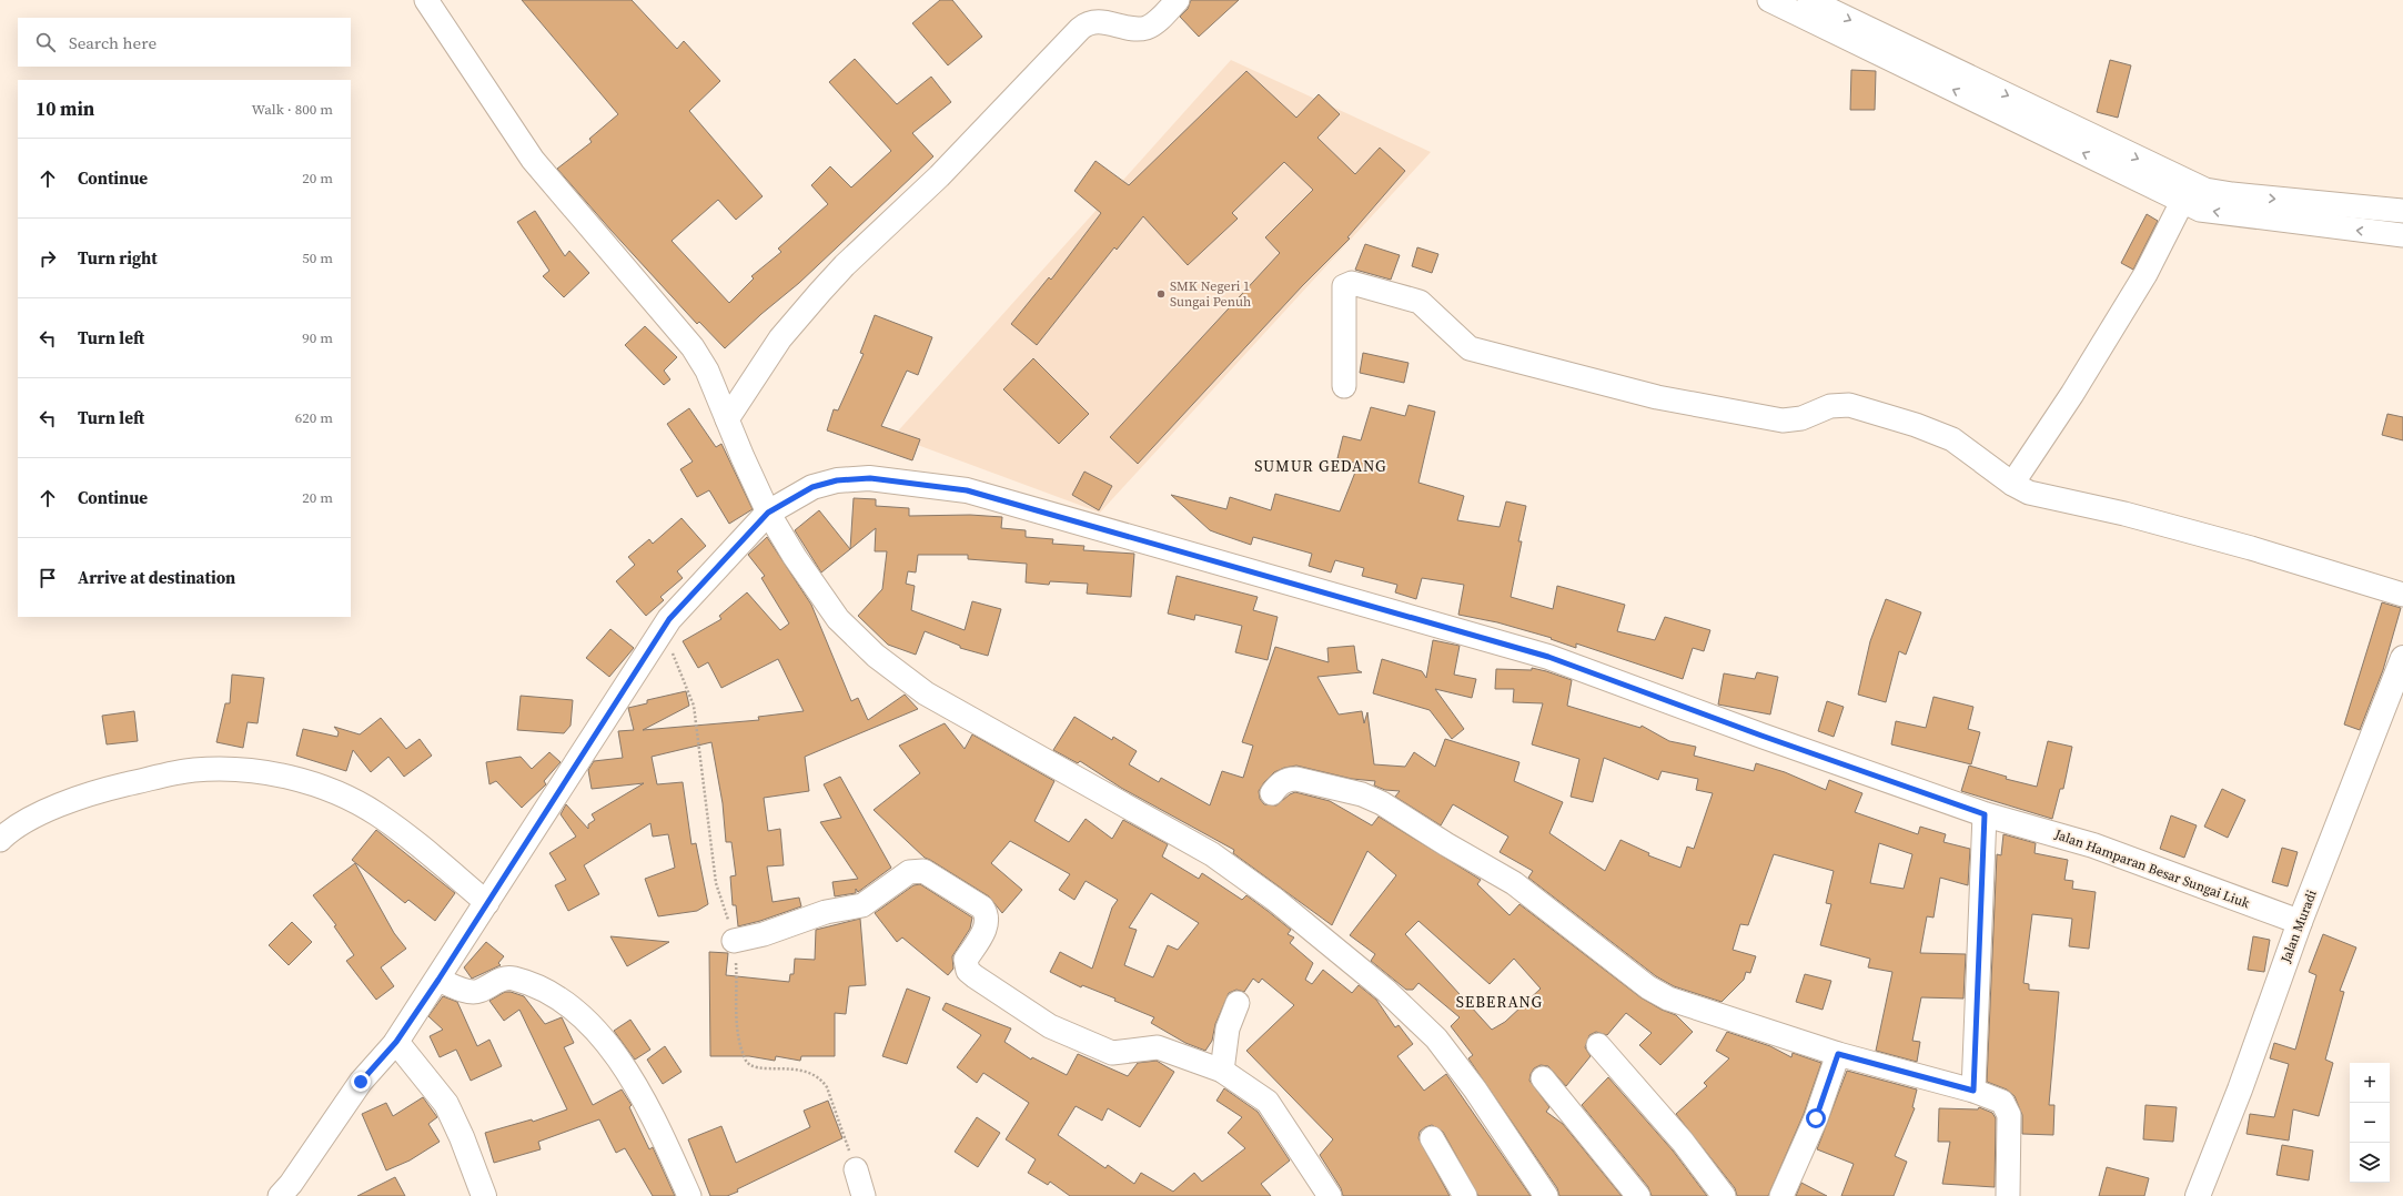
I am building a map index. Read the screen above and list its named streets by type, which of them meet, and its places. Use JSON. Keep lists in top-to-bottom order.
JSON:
{
  "streets": {
    "main road": ["Jalan Hamparan Besar Sungai Liuk", "Jalan Muradi"]
  },
  "crossings": [
    ["Jalan Hamparan Besar Sungai Liuk", "Jalan Muradi"]
  ],
  "districts": ["SUMUR GEDANG", "SEBERANG"],
  "places": ["SMK Negeri 1 Sungai Penuh"],
  "page": {
    "search": "Search here",
    "heading": ["10 min", "Walk · 800 m"],
    "list": [
      ["Continue", "20 m"],
      ["Turn right", "50 m"],
      ["Turn left", "90 m"],
      ["Turn left", "620 m"],
      ["Continue", "20 m"],
      "Arrive at destination"
    ],
    "map_buttons": ["+", "−"]
  }
}
